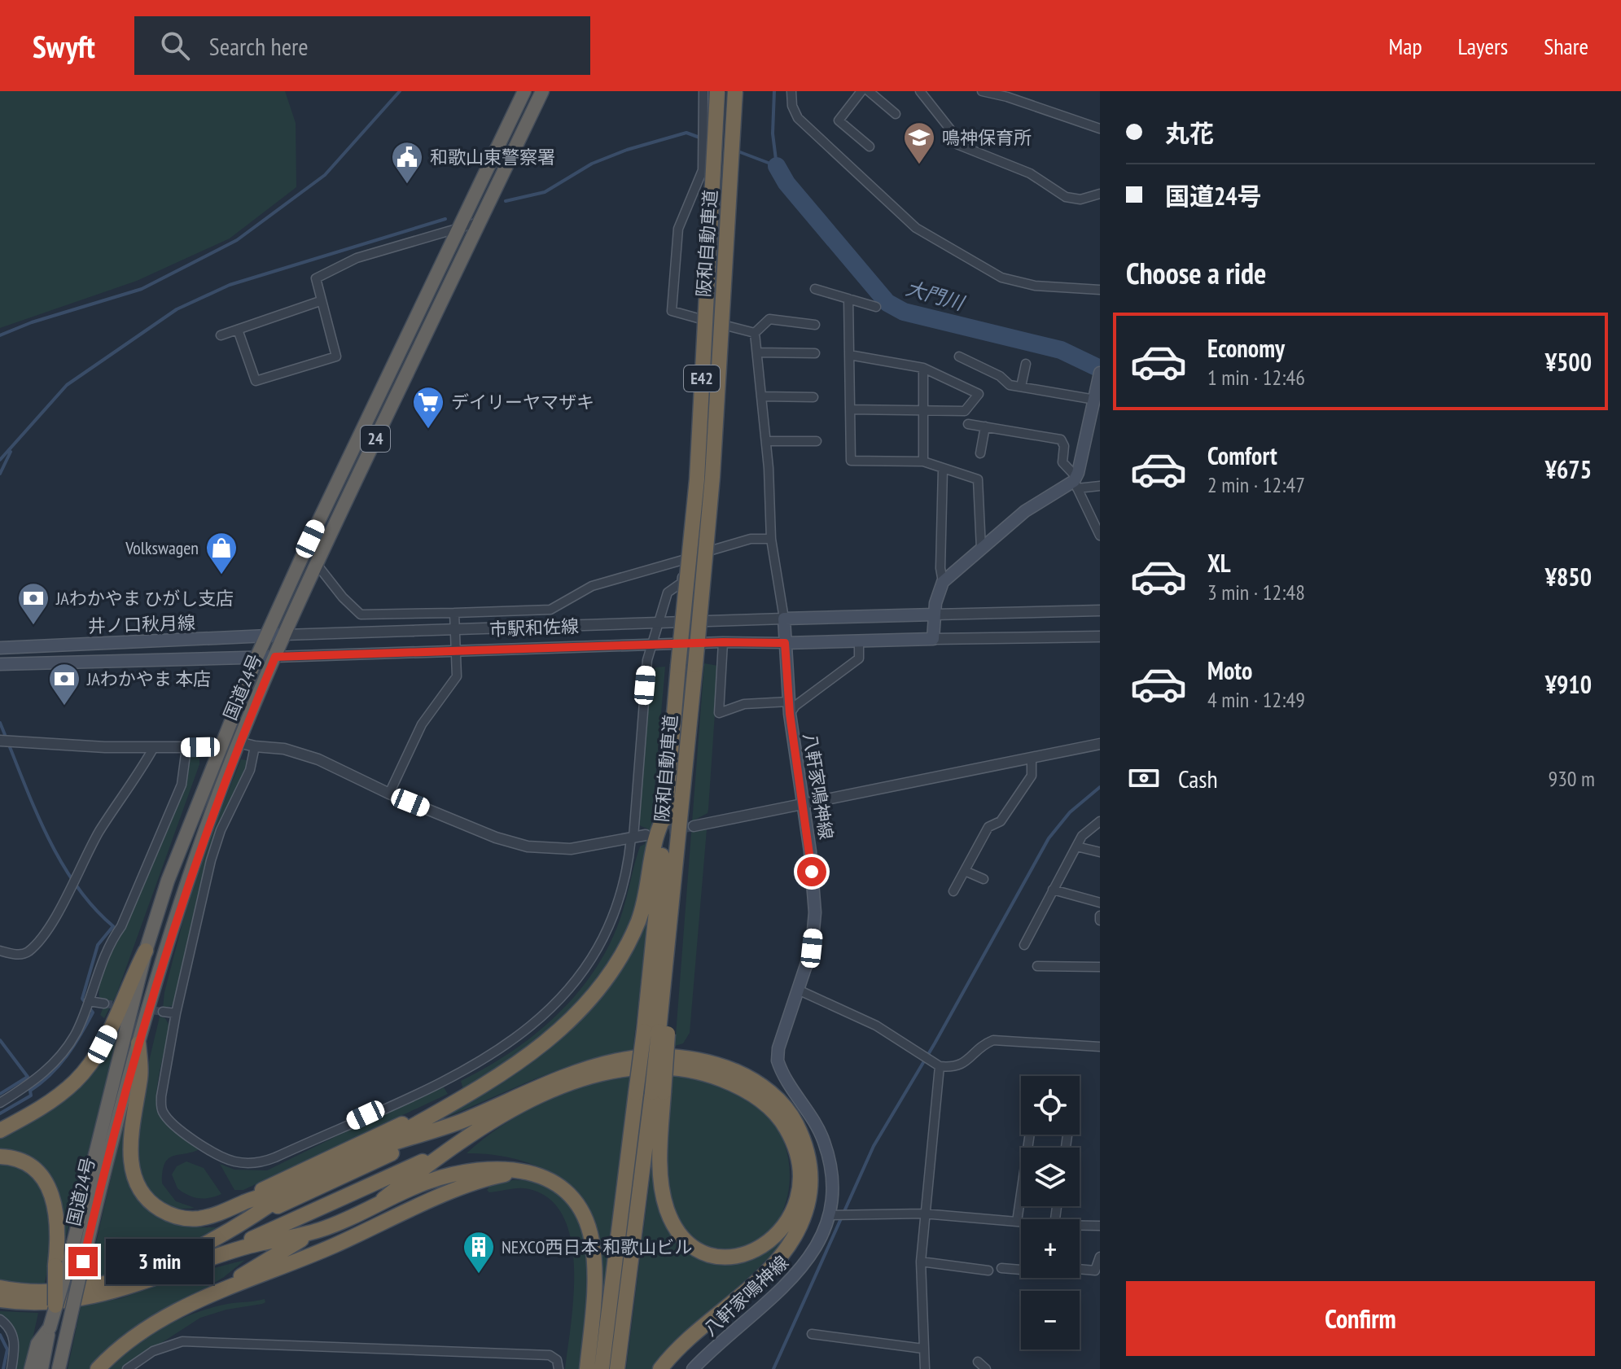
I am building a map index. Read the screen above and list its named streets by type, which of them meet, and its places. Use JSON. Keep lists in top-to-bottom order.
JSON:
{
  "streets": {
    "highway": [
      "阪和自動車道",
      "E42",
      "24",
      "国道24号"
    ],
    "main road": ["井ノ口秋月線", "八軒家鳴神線"],
    "street": ["市駅和佐線"]
  },
  "crossings": [
    ["井ノ口秋月線", "市駅和佐線"],
    ["井ノ口秋月線", "国道24号"],
    ["市駅和佐線", "国道24号"],
    ["市駅和佐線", "八軒家鳴神線"]
  ],
  "water": ["大門川"],
  "places": {
    "school or university": ["鳴神保育所"],
    "public building": ["和歌山東警察署"],
    "supermarket": ["デイリーヤマザキ"],
    "shop": ["Volkswagen"],
    "bank": ["JAわかやま ひがし支店", "JAわかやま 本店"],
    "building": ["NEXCO西日本 和歌山ビル"]
  },
  "page": {
    "header": "Swyft",
    "search": "Search here",
    "nav": ["Map", "Layers", "Share"],
    "banner": ["丸花", "国道24号"],
    "heading": "Choose a ride",
    "list": [
      {
        "name": "Economy",
        "note": "1 min · 12:46",
        "value": "¥500"
      },
      {
        "name": "Comfort",
        "note": "2 min · 12:47",
        "value": "¥675"
      },
      {
        "name": "XL",
        "note": "3 min · 12:48",
        "value": "¥850"
      },
      {
        "name": "Moto",
        "note": "4 min · 12:49",
        "value": "¥910"
      }
    ],
    "pay": ["Cash", "930 m"],
    "map_buttons": ["+", "−"],
    "bubble": "3 min",
    "buttons": "Confirm"
  }
}
